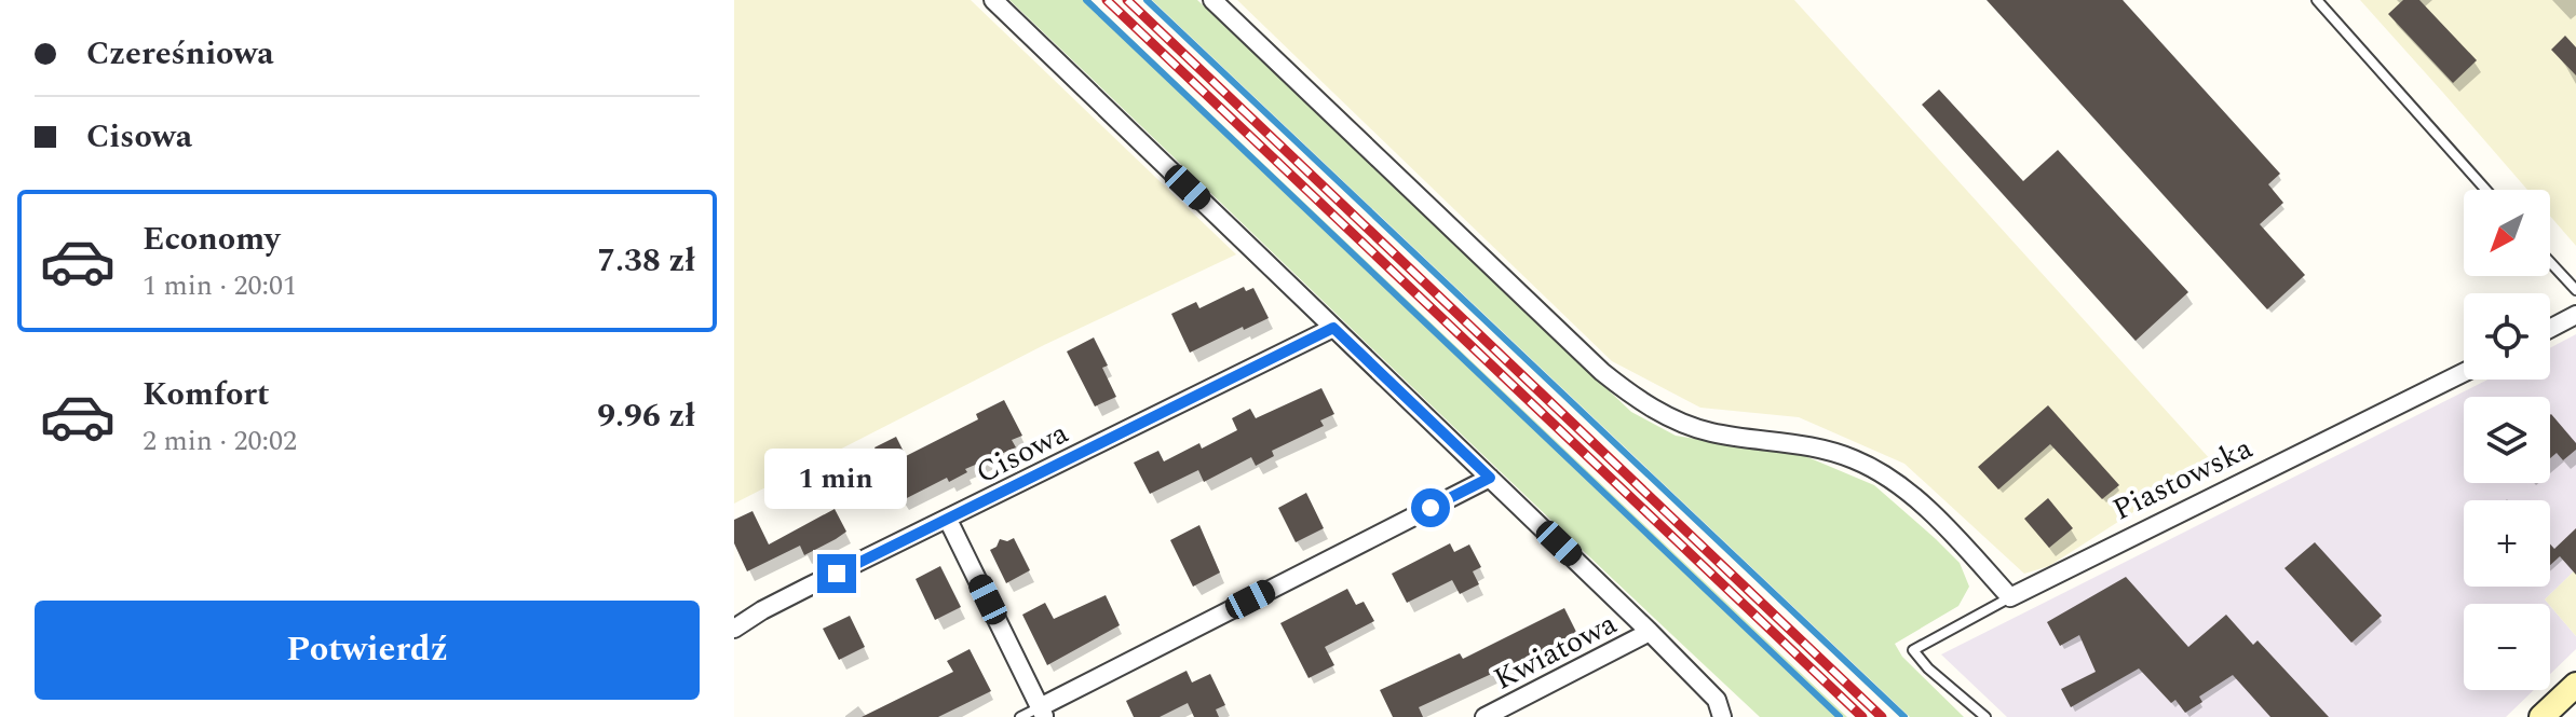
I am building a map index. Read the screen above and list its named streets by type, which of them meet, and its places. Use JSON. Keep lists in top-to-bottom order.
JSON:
{
  "streets": {
    "street": ["Cisowa", "Piastowska", "Kwiatowa"]
  },
  "north": "bottom left",
  "page": {
    "banner": ["Czereśniowa", "Cisowa"],
    "list": [
      {
        "name": "Economy",
        "note": "1 min · 20:01",
        "value": "7.38 zł"
      },
      {
        "name": "Komfort",
        "note": "2 min · 20:02",
        "value": "9.96 zł"
      }
    ],
    "map_buttons": ["+", "−"],
    "bubble": "1 min",
    "buttons": "Potwierdź"
  }
}
